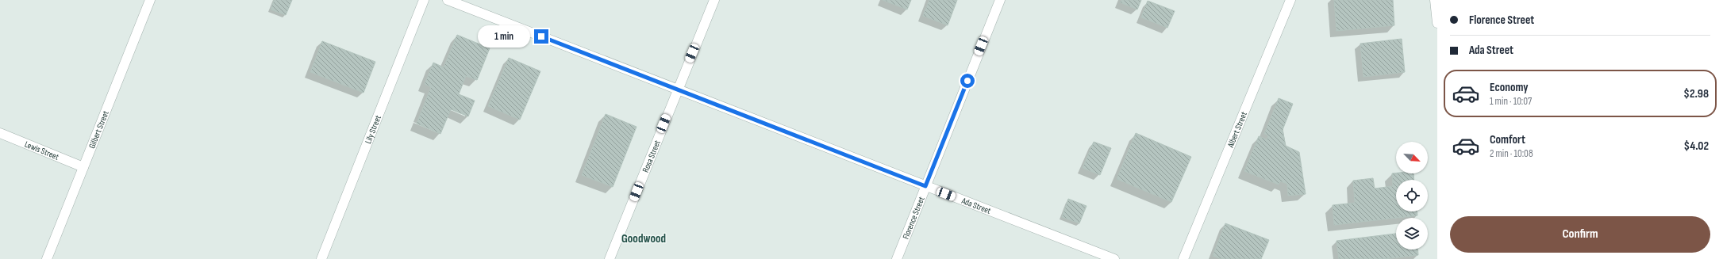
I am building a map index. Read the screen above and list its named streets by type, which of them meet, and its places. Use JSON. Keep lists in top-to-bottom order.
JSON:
{
  "streets": {
    "street": [
      "Gilbert Street",
      "Albert Street",
      "Lily Street",
      "Lewis Street",
      "Rosa Street",
      "Ada Street",
      "Florence Street"
    ]
  },
  "crossings": [
    ["Gilbert Street", "Lewis Street"],
    ["Rosa Street", "Ada Street"],
    ["Ada Street", "Florence Street"]
  ],
  "districts": ["Goodwood"],
  "north": "bottom right",
  "page": {
    "banner": ["Florence Street", "Ada Street"],
    "bubble": "1 min",
    "list": [
      {
        "name": "Economy",
        "note": "1 min · 10:07",
        "value": "$2.98"
      },
      {
        "name": "Comfort",
        "note": "2 min · 10:08",
        "value": "$4.02"
      }
    ],
    "buttons": "Confirm"
  }
}
